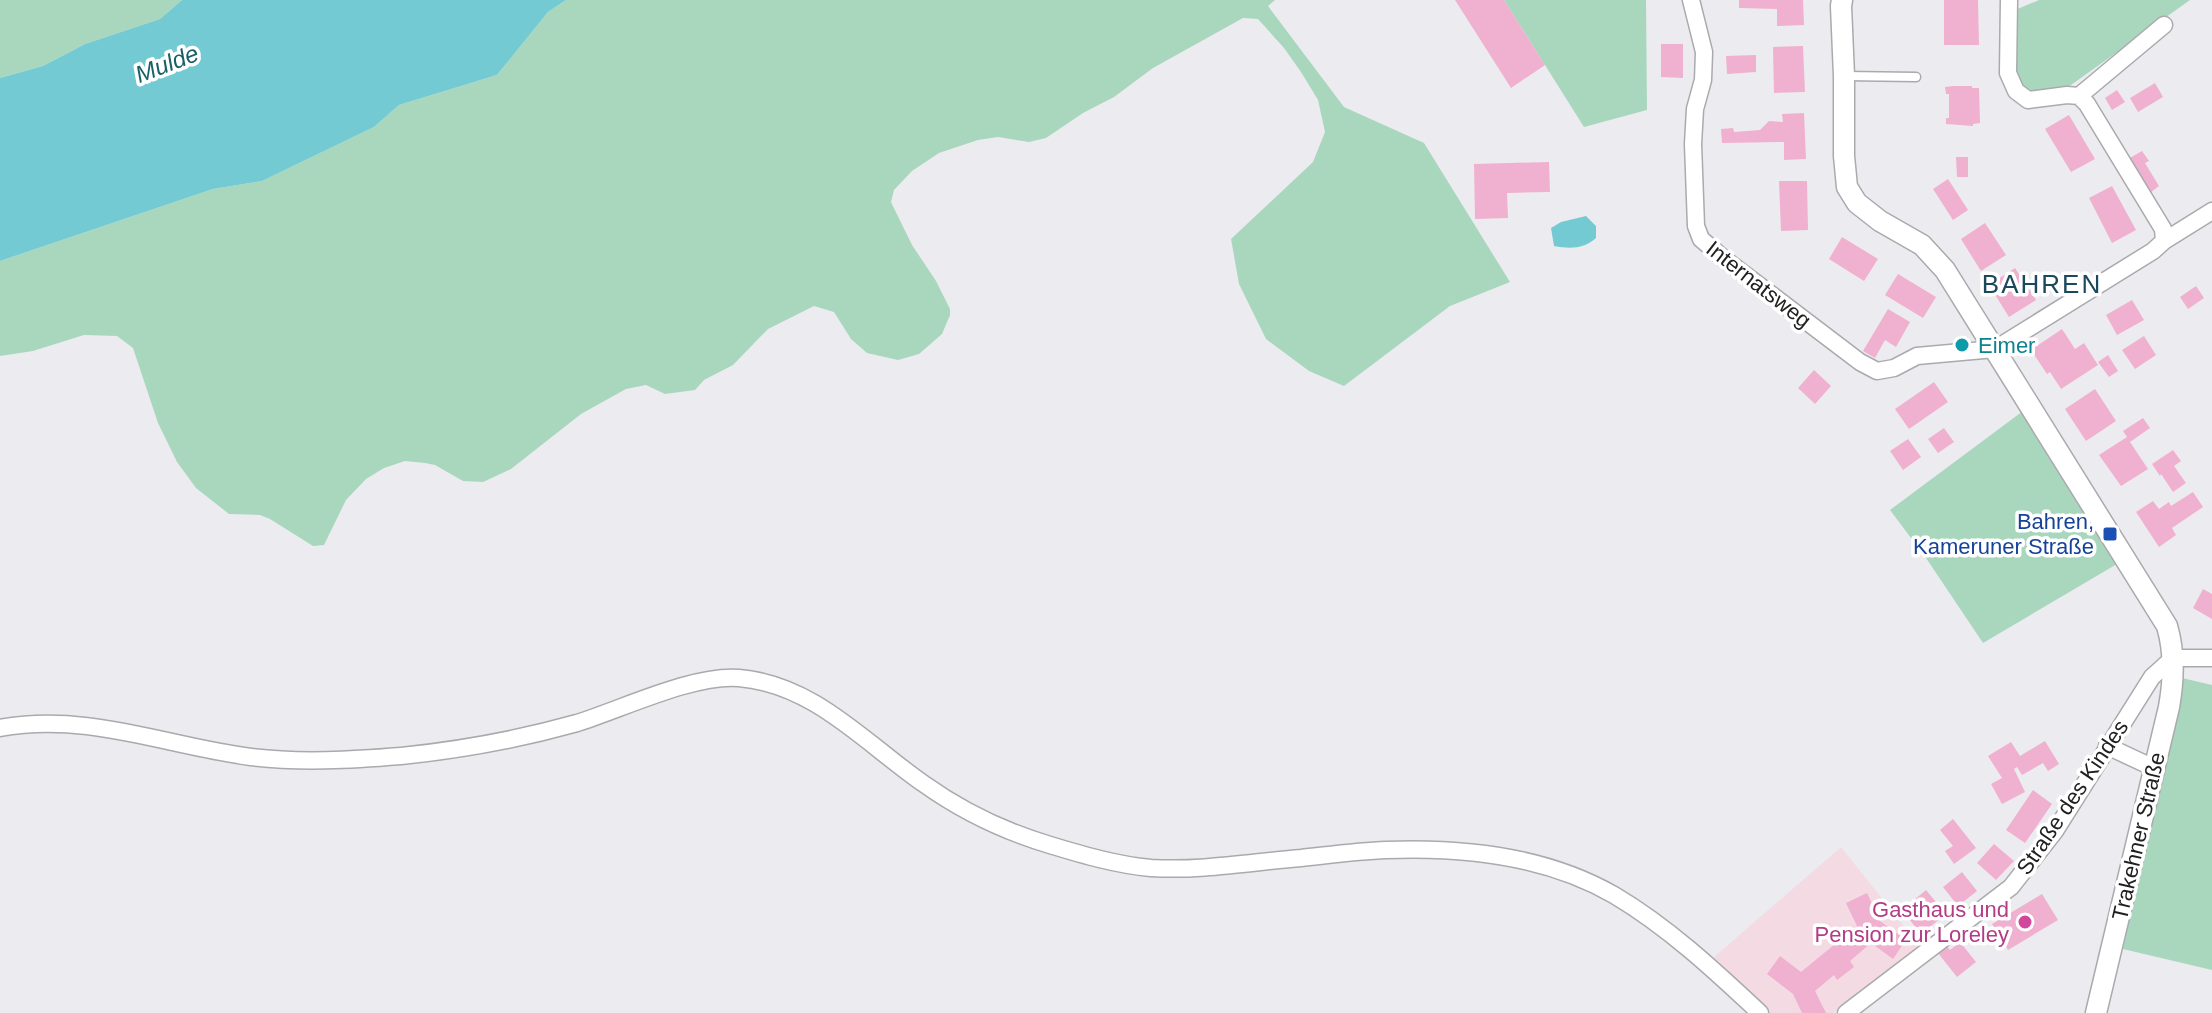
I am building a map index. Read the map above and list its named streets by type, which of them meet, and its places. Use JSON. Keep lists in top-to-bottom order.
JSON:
{
  "streets": {
    "street": ["Internatsweg", "Straße des Kindes", "Trakehner Straße"]
  },
  "crossings": [
    ["Internatsweg", "Trakehner Straße"],
    ["Straße des Kindes", "Trakehner Straße"]
  ],
  "districts": ["BAHREN"],
  "water": ["Mulde"],
  "places": {
    "other": ["Eimer", "Gasthaus und Pension zur Loreley"],
    "transit": ["Bahren, Kameruner Straße"]
  }
}
